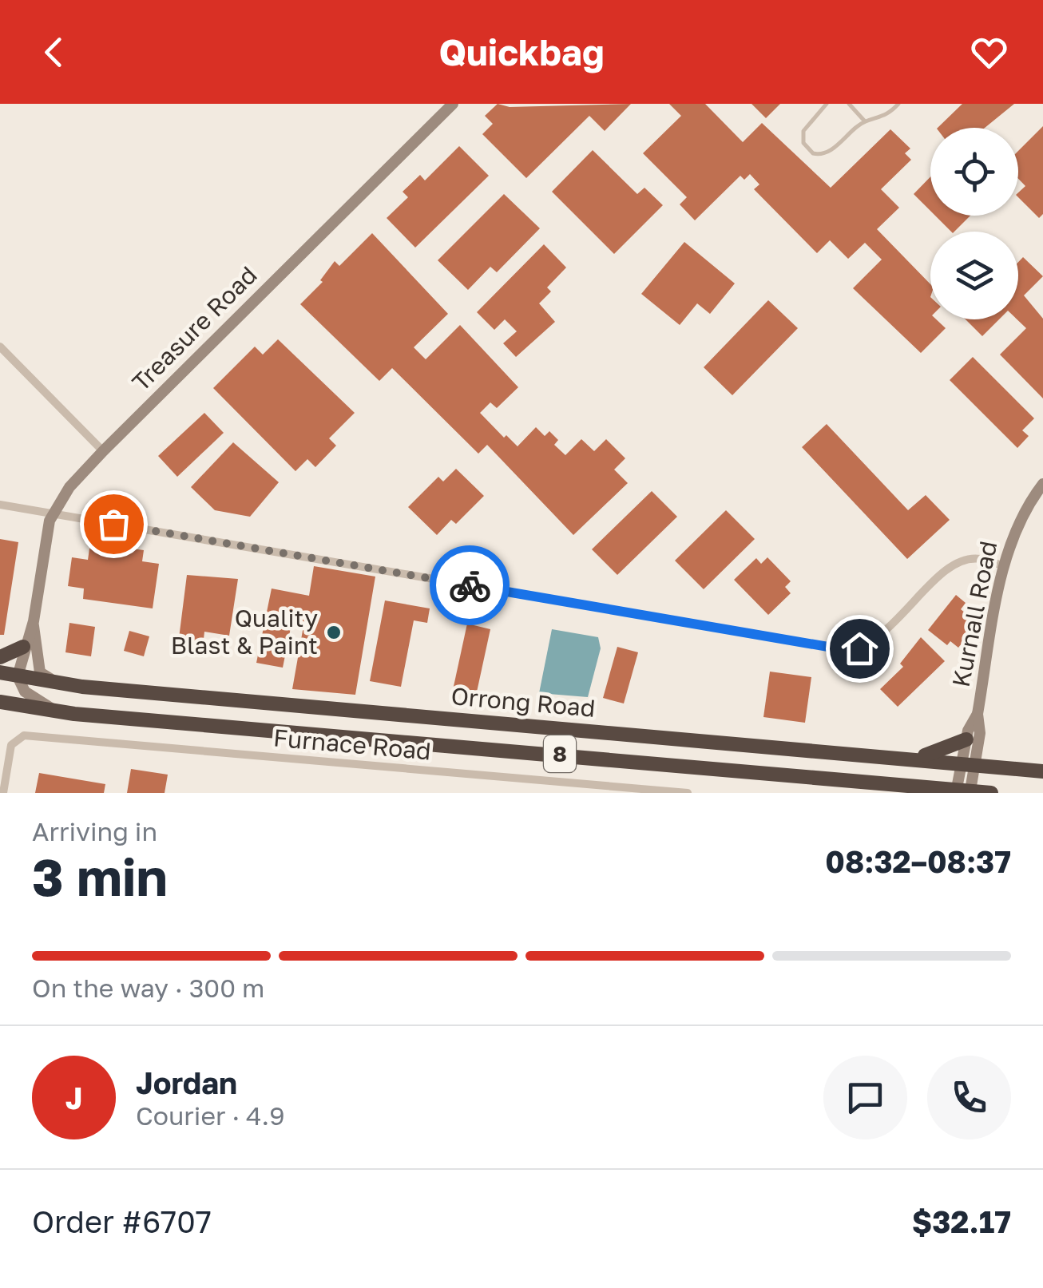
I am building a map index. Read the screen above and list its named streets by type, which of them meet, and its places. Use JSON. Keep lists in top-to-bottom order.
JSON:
{
  "streets": {
    "highway": ["Orrong Road", "8"],
    "street": ["Treasure Road", "Kurnall Road", "Furnace Road"]
  },
  "crossings": [
    ["Treasure Road", "Orrong Road"],
    ["Kurnall Road", "Orrong Road"]
  ],
  "places": ["Quality Blast & Paint"],
  "page": {
    "header": "Quickbag",
    "heading": ["3 min", "Arriving in", "08:32–08:37"],
    "panel": [
      "Jordan",
      "Courier · 4.9",
      "Order #6707",
      "$32.17"
    ],
    "bar": "On the way · 300 m",
    "round": "J"
  }
}
